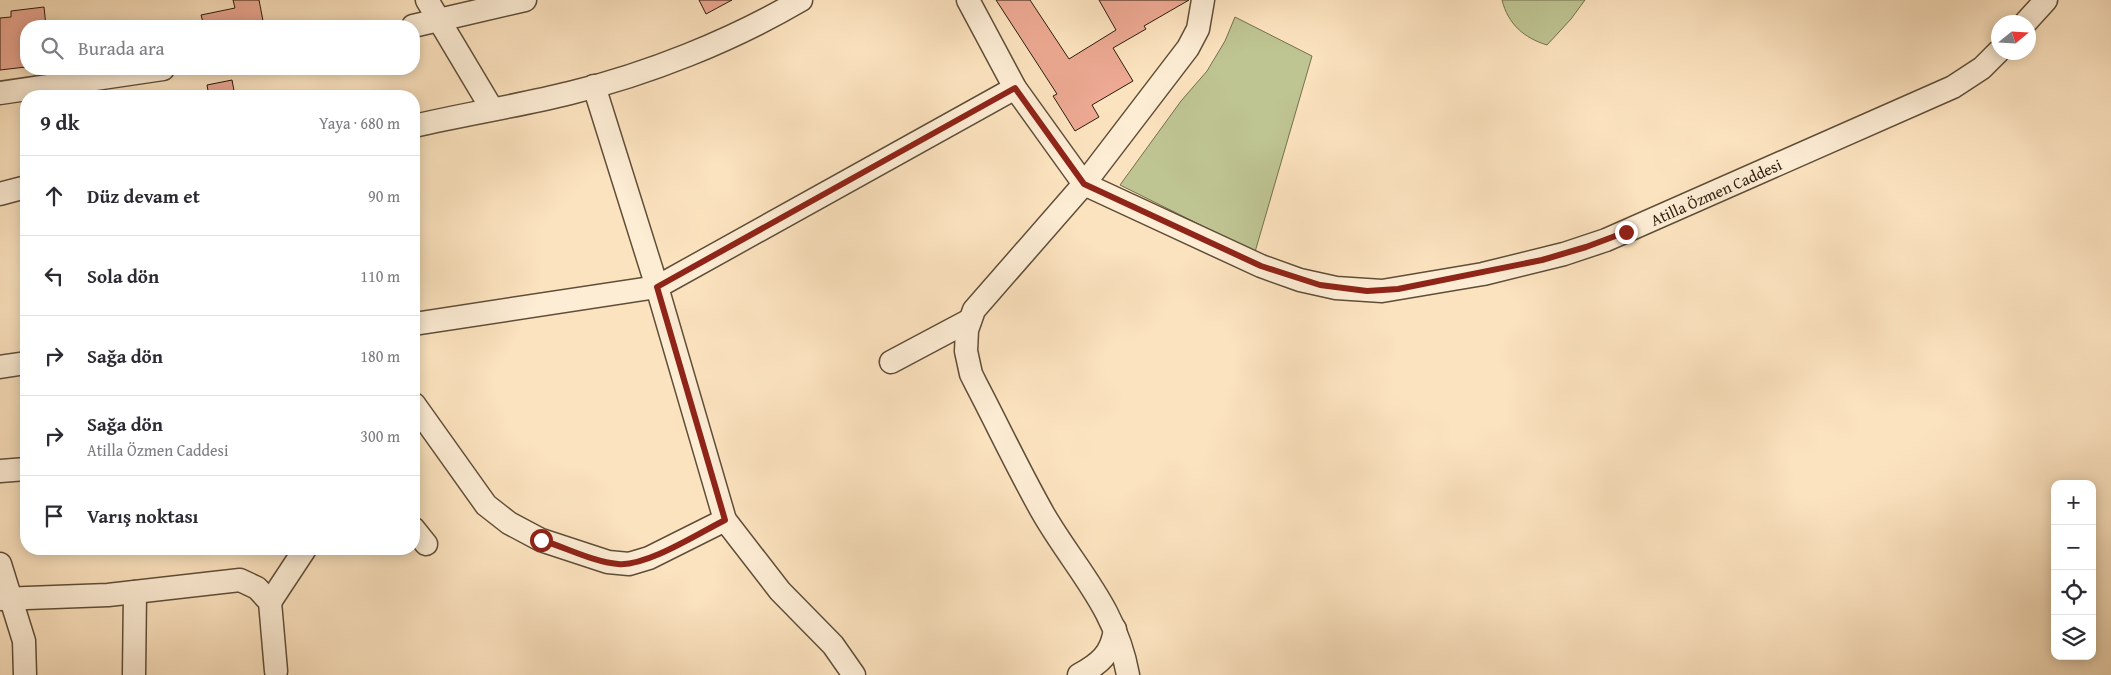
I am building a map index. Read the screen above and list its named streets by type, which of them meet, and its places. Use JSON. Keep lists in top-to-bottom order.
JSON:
{
  "streets": {
    "street": ["Atilla Özmen Caddesi"]
  },
  "north": "right",
  "page": {
    "search": "Burada ara",
    "heading": ["9 dk", "Yaya · 680 m"],
    "list": [
      ["Düz devam et", "90 m"],
      ["Sola dön", "110 m"],
      ["Sağa dön", "180 m"],
      ["Sağa dön", "Atilla Özmen Caddesi", "300 m"],
      "Varış noktası"
    ],
    "map_buttons": ["+", "−"]
  }
}
